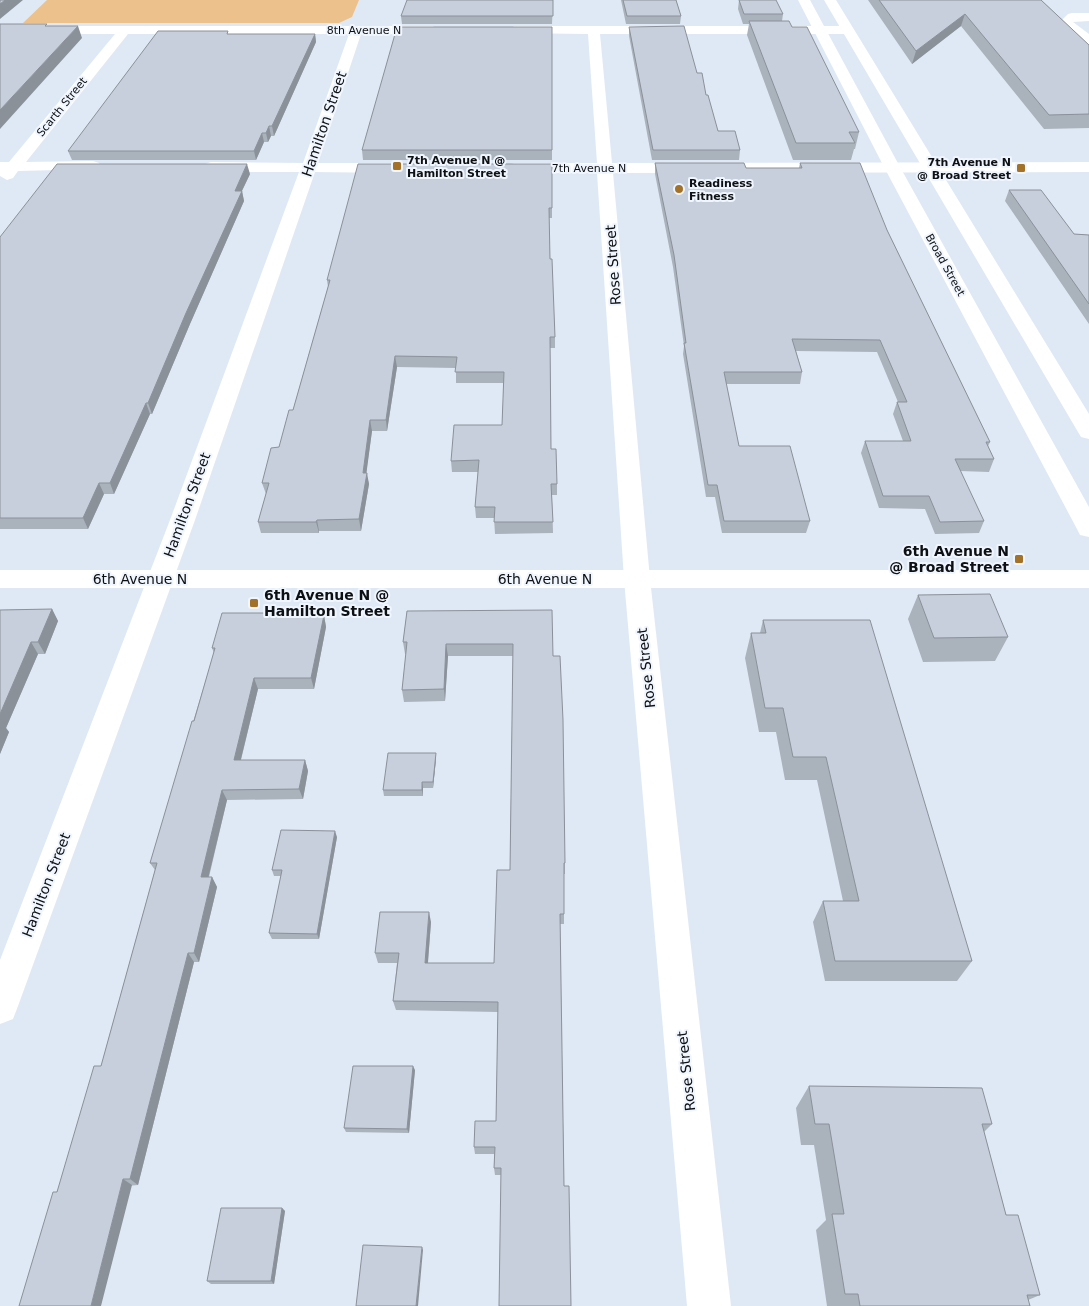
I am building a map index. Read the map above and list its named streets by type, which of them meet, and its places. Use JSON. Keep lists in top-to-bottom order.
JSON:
{
  "streets": {
    "street": [
      "8th Avenue N",
      "Scarth Street",
      "Hamilton Street",
      "7th Avenue N",
      "Rose Street",
      "Broad Street",
      "6th Avenue N"
    ]
  },
  "crossings": [
    ["8th Avenue N", "Scarth Street"],
    ["8th Avenue N", "Hamilton Street"],
    ["Hamilton Street", "6th Avenue N"],
    ["7th Avenue N", "Rose Street"],
    ["7th Avenue N", "Broad Street"],
    ["Rose Street", "6th Avenue N"]
  ],
  "places": {
    "transit": [
      "7th Avenue N @ Hamilton Street",
      "7th Avenue N @ Broad Street",
      "6th Avenue N @ Broad Street",
      "6th Avenue N @ Hamilton Street"
    ],
    "other": ["Readiness Fitness"]
  }
}
